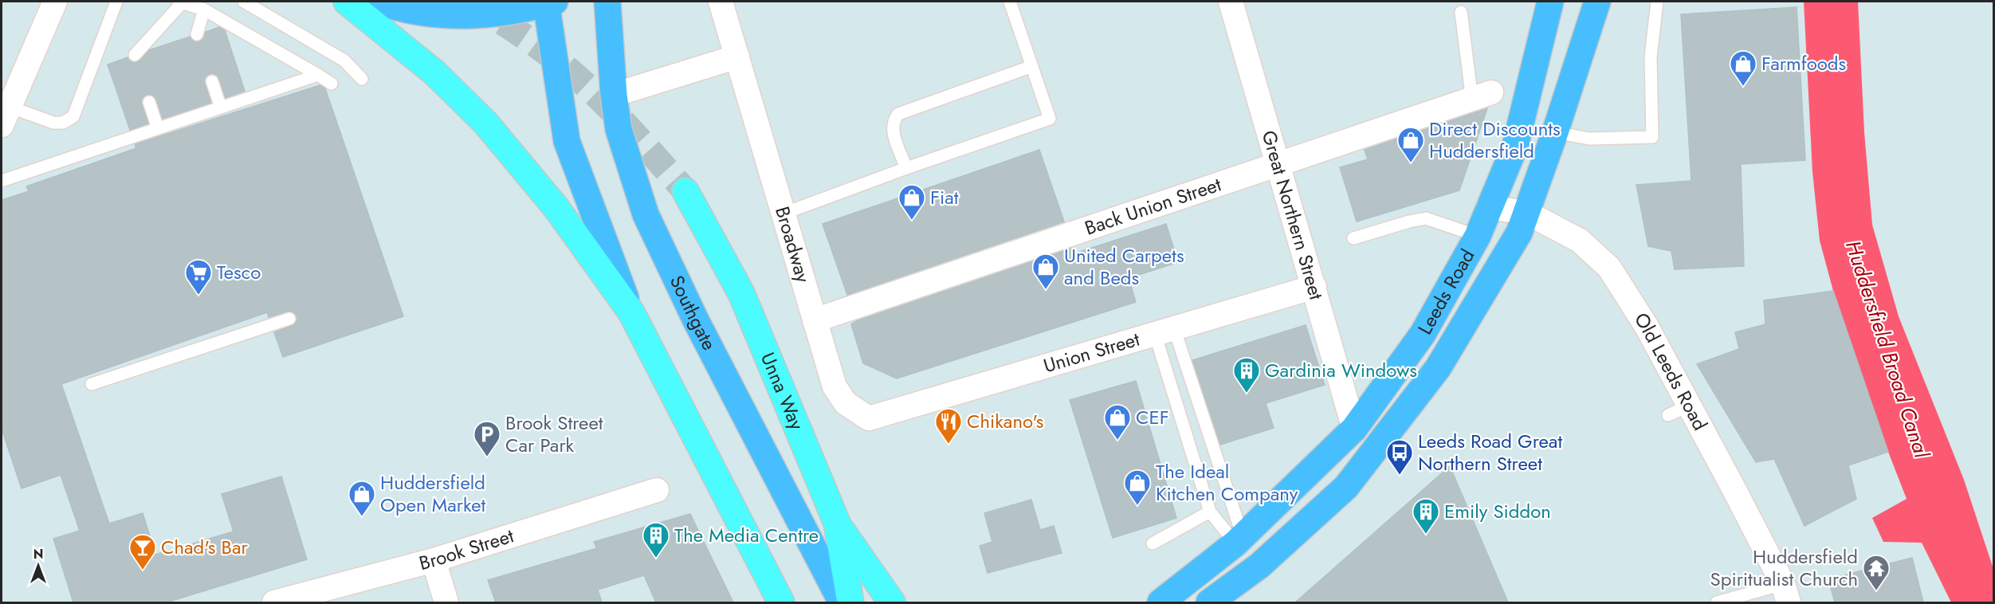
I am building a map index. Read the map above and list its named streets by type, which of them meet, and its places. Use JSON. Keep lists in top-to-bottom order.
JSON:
{
  "streets": {
    "highway": ["Unna Way"],
    "main road": ["Leeds Road", "Southgate"],
    "street": [
      "Back Union Street",
      "Great Northern Street",
      "Broadway",
      "Union Street",
      "Old Leeds Road",
      "Brook Street"
    ]
  },
  "crossings": [
    ["Back Union Street", "Great Northern Street"],
    ["Back Union Street", "Broadway"],
    ["Great Northern Street", "Leeds Road"],
    ["Great Northern Street", "Union Street"],
    ["Broadway", "Union Street"],
    ["Leeds Road", "Old Leeds Road"]
  ],
  "water": ["Huddersfield Broad Canal"],
  "places": {
    "shop": [
      "Farmfoods",
      "Direct Discounts Huddersfield",
      "Fiat",
      "United Carpets and Beds",
      "CEF",
      "The Ideal Kitchen Company",
      "Huddersfield Open Market"
    ],
    "supermarket": ["Tesco"],
    "building": ["Gardinia Windows", "Emily Siddon", "The Media Centre"],
    "restaurant": ["Chikano's"],
    "parking": ["Brook Street Car Park"],
    "bus stop": ["Leeds Road Great Northern Street"],
    "bar": ["Chad's Bar"],
    "temple": ["Huddersfield Spiritualist Church"]
  },
  "north": "top"
}
